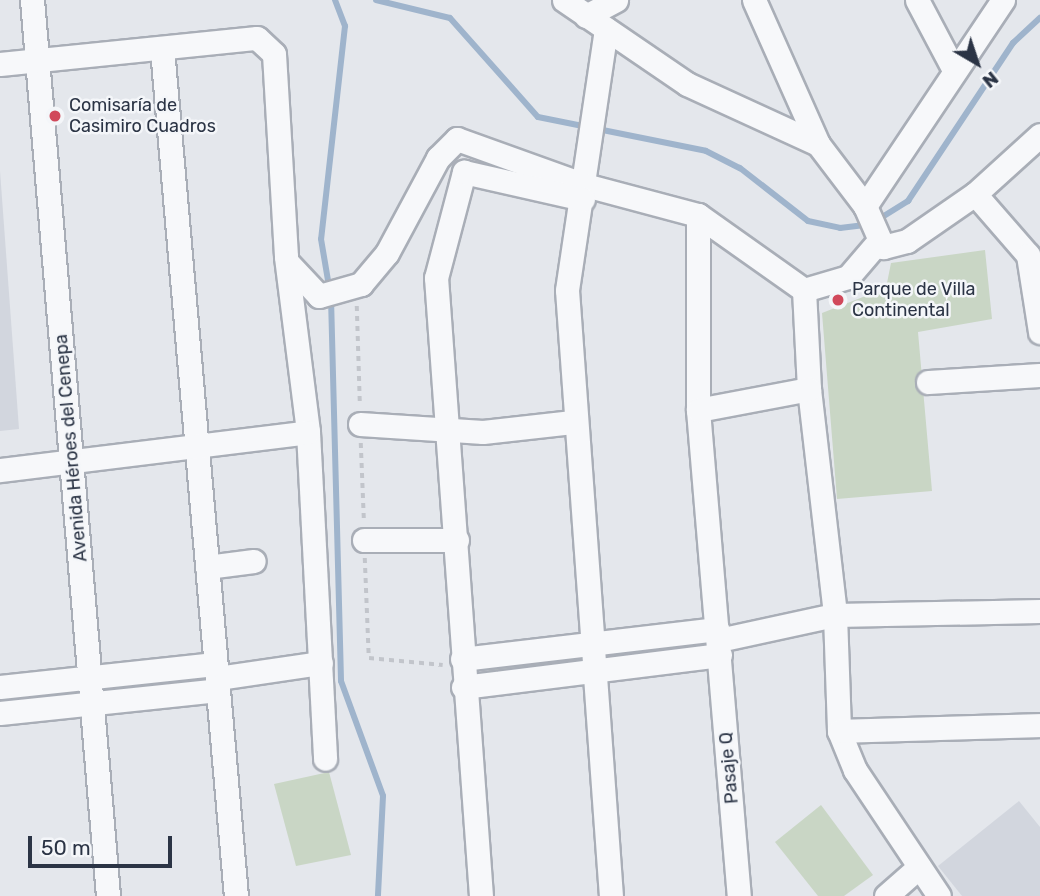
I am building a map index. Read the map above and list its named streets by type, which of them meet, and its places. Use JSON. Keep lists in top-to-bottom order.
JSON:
{
  "streets": {
    "street": ["Avenida Héroes del Cenepa", "Pasaje Q"]
  },
  "places": ["Comisaría de Casimiro Cuadros", "Parque de Villa Continental"],
  "scale_bar": "50 m",
  "north": "bottom right"
}
